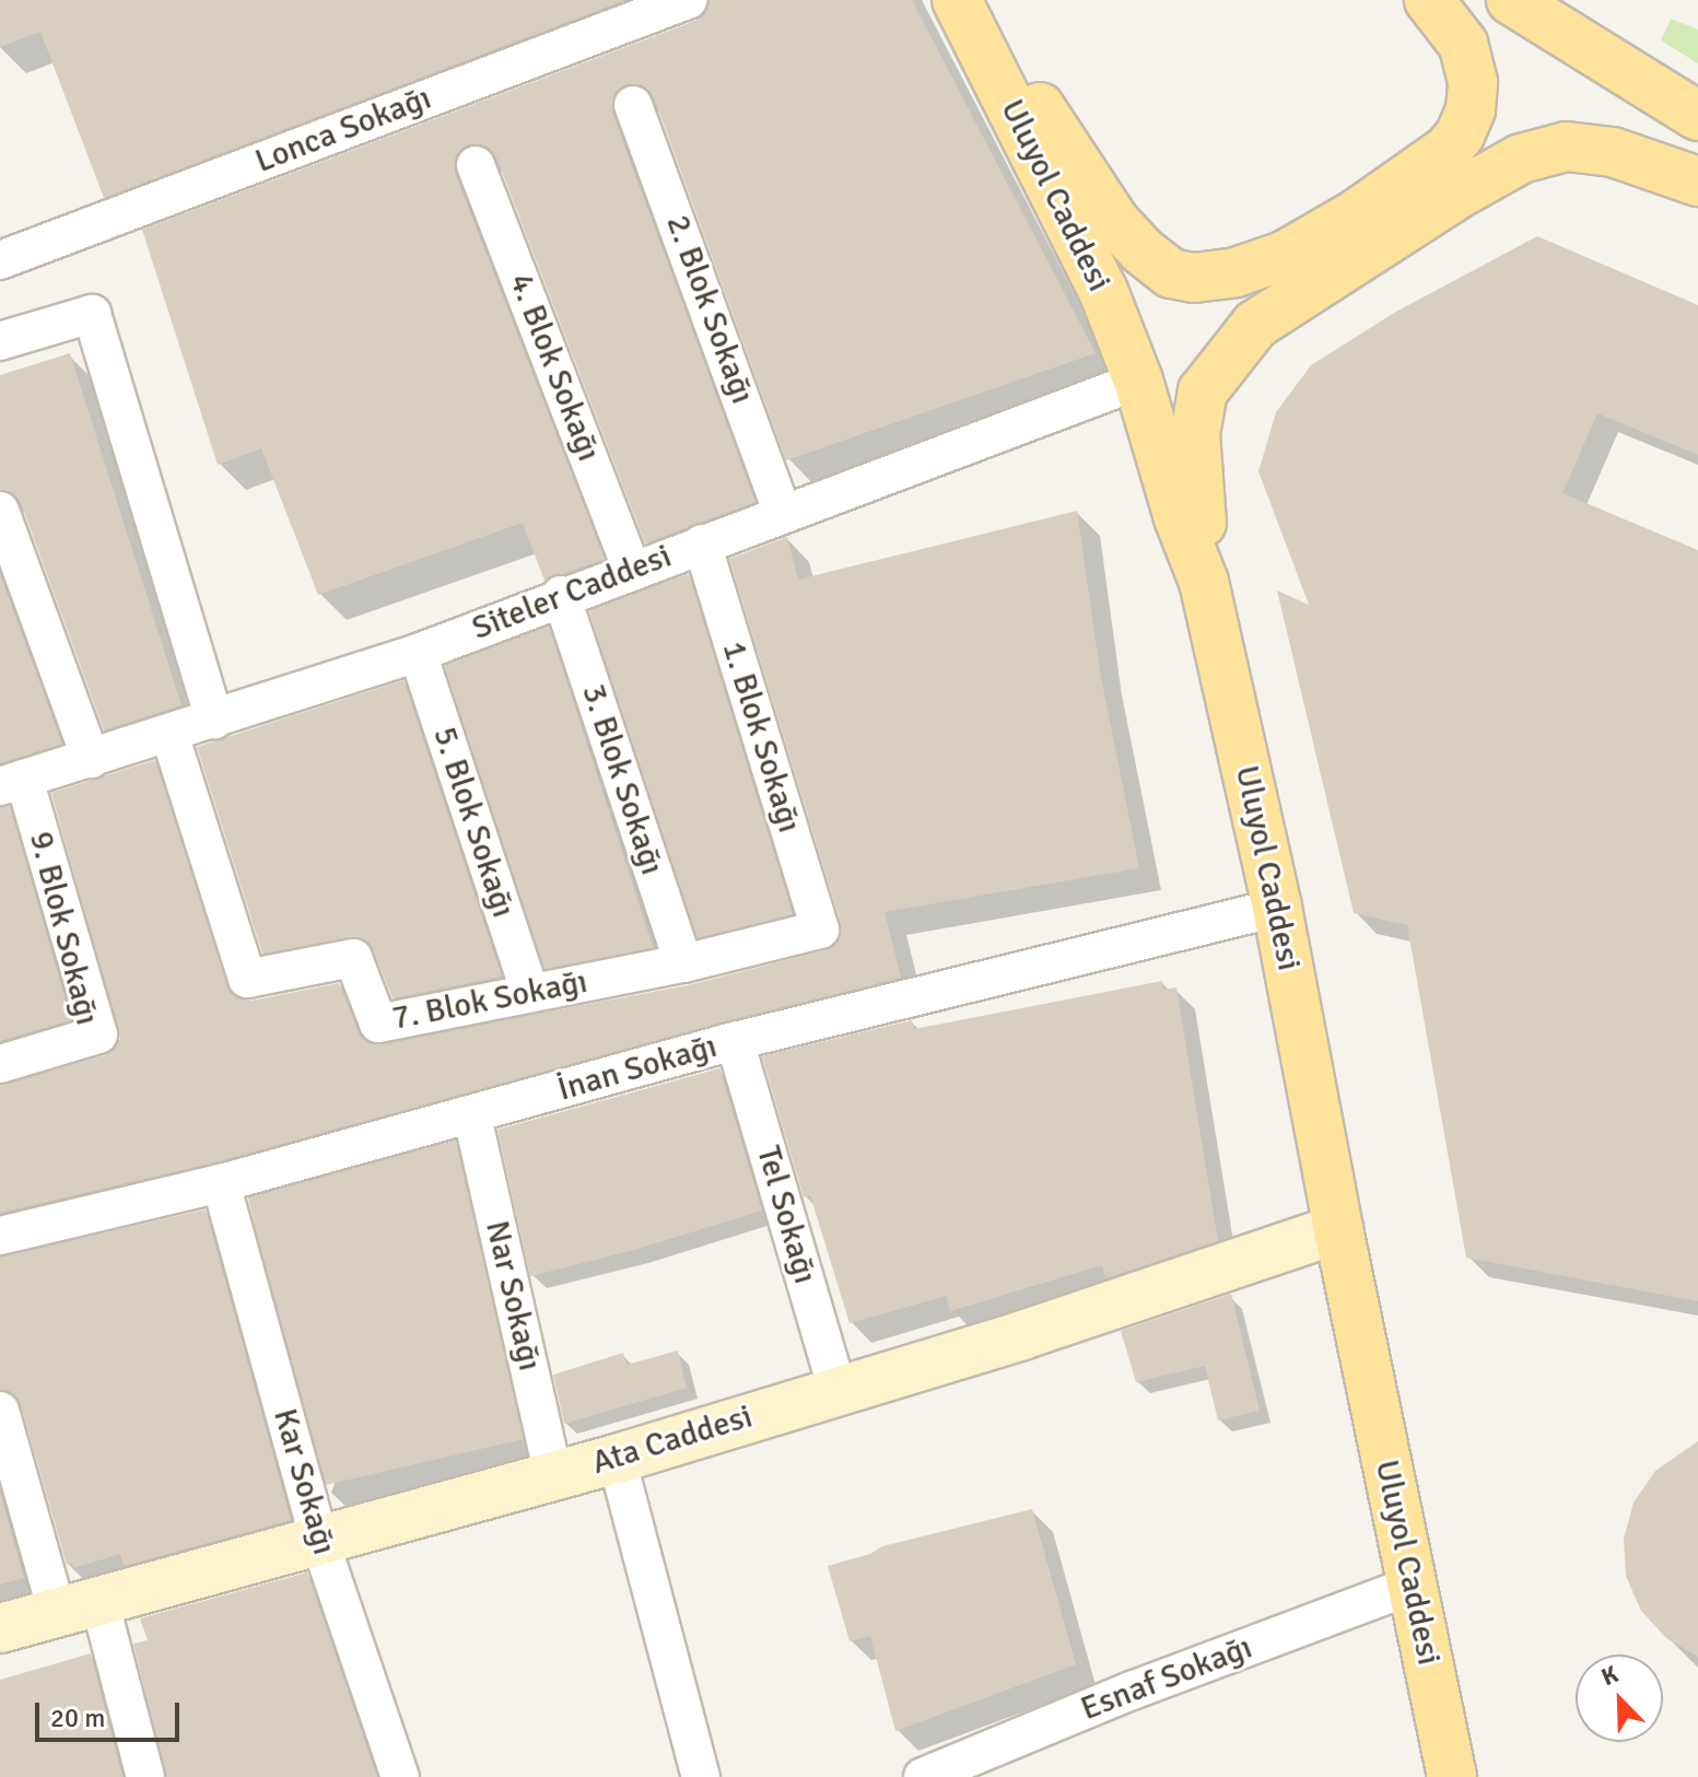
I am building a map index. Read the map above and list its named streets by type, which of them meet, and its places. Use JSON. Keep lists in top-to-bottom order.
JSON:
{
  "streets": {
    "main road": ["Uluyol Caddesi"],
    "street": [
      "Lonca Sokağı",
      "2. Blok Sokağı",
      "4. Blok Sokağı",
      "Siteler Caddesi",
      "1. Blok Sokağı",
      "3. Blok Sokağı",
      "5. Blok Sokağı",
      "9. Blok Sokağı",
      "7. Blok Sokağı",
      "İnan Sokağı",
      "Tel Sokağı",
      "Nar Sokağı",
      "Ata Caddesi",
      "Kar Sokağı",
      "Esnaf Sokağı"
    ]
  },
  "crossings": [
    ["Uluyol Caddesi", "Siteler Caddesi"],
    ["Uluyol Caddesi", "İnan Sokağı"],
    ["Uluyol Caddesi", "Ata Caddesi"],
    ["Uluyol Caddesi", "Esnaf Sokağı"],
    ["2. Blok Sokağı", "Siteler Caddesi"],
    ["4. Blok Sokağı", "Siteler Caddesi"],
    ["Siteler Caddesi", "1. Blok Sokağı"],
    ["Siteler Caddesi", "3. Blok Sokağı"],
    ["Siteler Caddesi", "5. Blok Sokağı"],
    ["Siteler Caddesi", "9. Blok Sokağı"],
    ["Siteler Caddesi", "7. Blok Sokağı"],
    ["1. Blok Sokağı", "7. Blok Sokağı"],
    ["3. Blok Sokağı", "7. Blok Sokağı"],
    ["5. Blok Sokağı", "7. Blok Sokağı"],
    ["İnan Sokağı", "Tel Sokağı"],
    ["İnan Sokağı", "Nar Sokağı"],
    ["İnan Sokağı", "Kar Sokağı"],
    ["Tel Sokağı", "Ata Caddesi"],
    ["Nar Sokağı", "Ata Caddesi"],
    ["Ata Caddesi", "Kar Sokağı"]
  ],
  "scale_bar": "20 m",
  "north": "top left"
}
